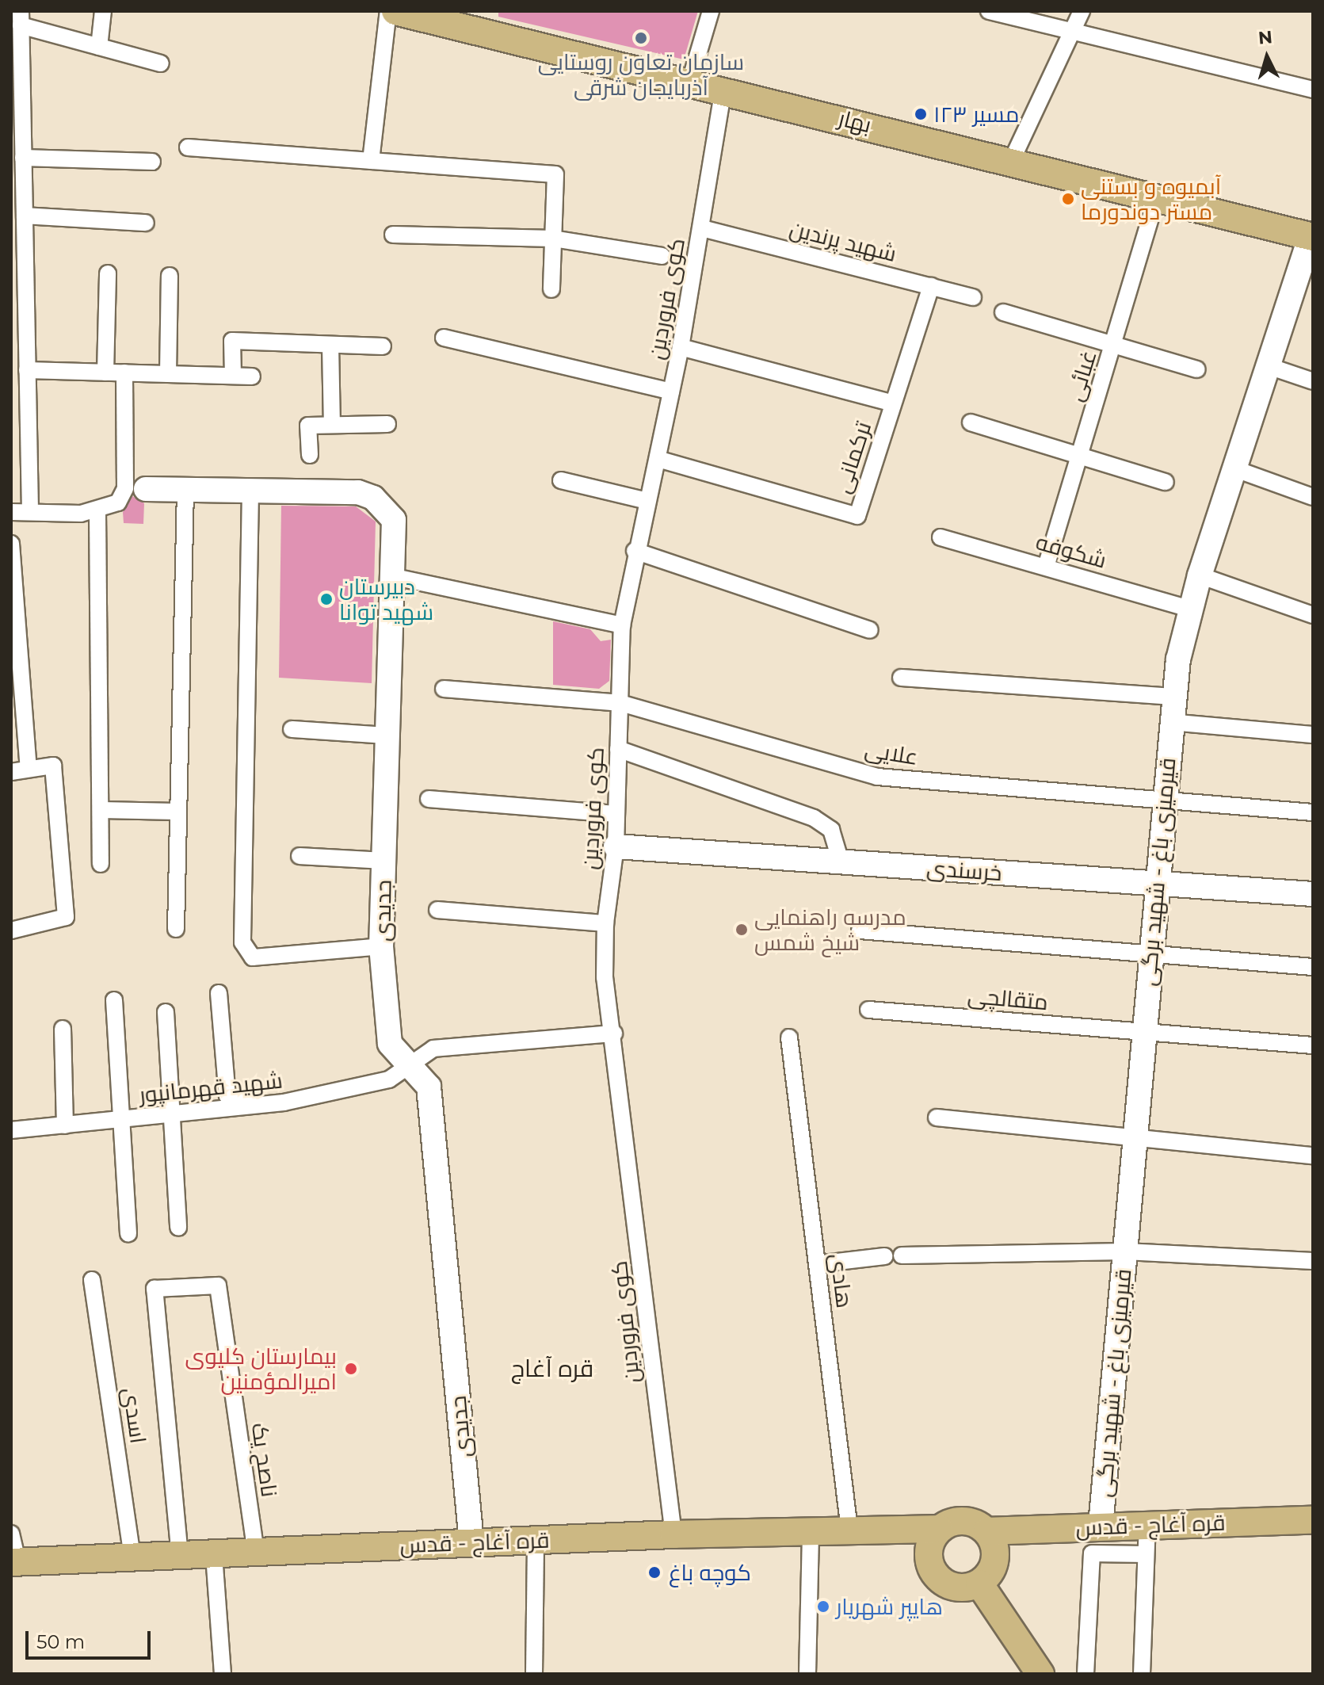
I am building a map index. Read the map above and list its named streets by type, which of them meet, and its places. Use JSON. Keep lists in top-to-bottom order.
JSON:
{
  "streets": {
    "main road": ["بهار", "قره آغاج - قدس"],
    "street": [
      "شهید پرندین",
      "کوی فروردین",
      "غبائی",
      "ترکمانی",
      "شکوفه",
      "علایی",
      "خرسندی",
      "قیرمیزی باغ - شهید برگی",
      "جدیدی",
      "متقالچی",
      "شهید قهرمانپور",
      "هادی",
      "اسدی",
      "ناصح یک"
    ]
  },
  "crossings": [
    ["بهار", "کوی فروردین"],
    ["بهار", "غبائی"],
    ["بهار", "قیرمیزی باغ - شهید برگی"],
    ["شهید پرندین", "کوی فروردین"],
    ["شهید پرندین", "ترکمانی"],
    ["کوی فروردین", "ترکمانی"],
    ["کوی فروردین", "علایی"],
    ["کوی فروردین", "خرسندی"],
    ["کوی فروردین", "شهید قهرمانپور"],
    ["کوی فروردین", "قره آغاج - قدس"],
    ["غبائی", "شکوفه"],
    ["شکوفه", "قیرمیزی باغ - شهید برگی"],
    ["علایی", "قیرمیزی باغ - شهید برگی"],
    ["خرسندی", "قیرمیزی باغ - شهید برگی"],
    ["قیرمیزی باغ - شهید برگی", "متقالچی"],
    ["قیرمیزی باغ - شهید برگی", "قره آغاج - قدس"],
    ["جدیدی", "شهید قهرمانپور"],
    ["جدیدی", "قره آغاج - قدس"],
    ["هادی", "قره آغاج - قدس"],
    ["اسدی", "قره آغاج - قدس"],
    ["ناصح یک", "قره آغاج - قدس"]
  ],
  "districts": ["قره آغاج"],
  "places": [
    "سازمان تعاون روستایی آذربایجان شرقی",
    "مسیر ۱۲۳",
    "آبمیوه و بستنی مستر دوندورما",
    "دبیرستان شهید توانا",
    "مدرسه راهنمایی شیخ شمس",
    "بیمارستان کلیوی امیرالمؤمنین",
    "کوچه باغ",
    "هایپر شهریار"
  ],
  "scale_bar": "50 m",
  "north": "top"
}
